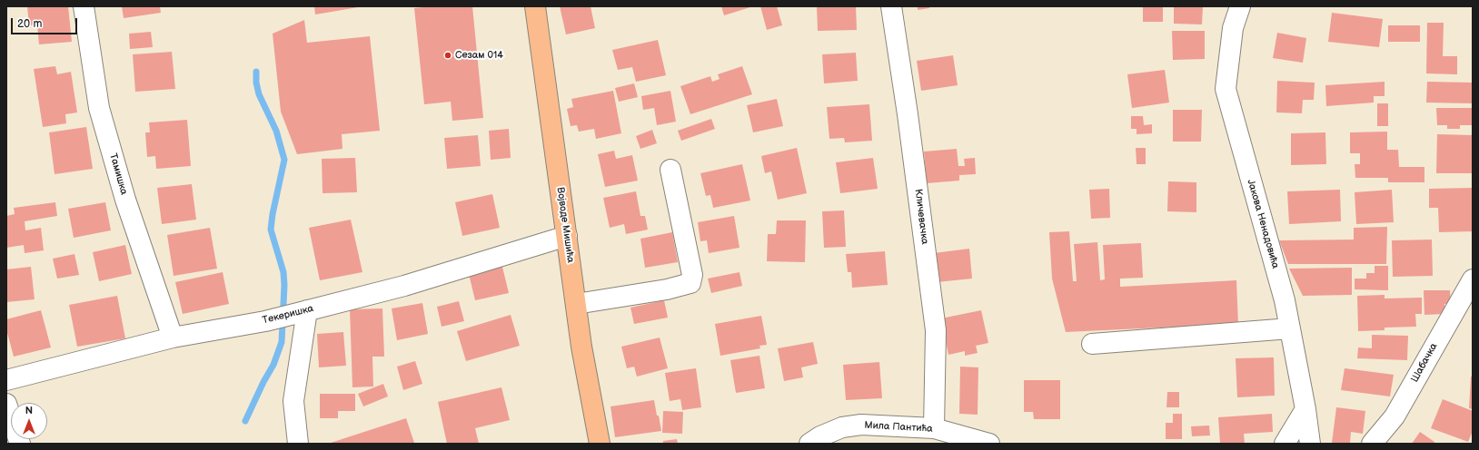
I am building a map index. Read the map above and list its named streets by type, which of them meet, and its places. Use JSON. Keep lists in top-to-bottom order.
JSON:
{
  "streets": {
    "main road": ["Војводе Мишића"],
    "street": [
      "Тамишка",
      "Кличевачка",
      "Јакова Ненадовића",
      "Текеришка",
      "Шабачка",
      "Мила Пантића"
    ]
  },
  "crossings": [
    ["Тамишка", "Текеришка"],
    ["Кличевачка", "Мила Пантића"],
    ["Војводе Мишића", "Текеришка"]
  ],
  "places": ["Сезам 014"],
  "scale_bar": "20 m",
  "north": "top"
}
